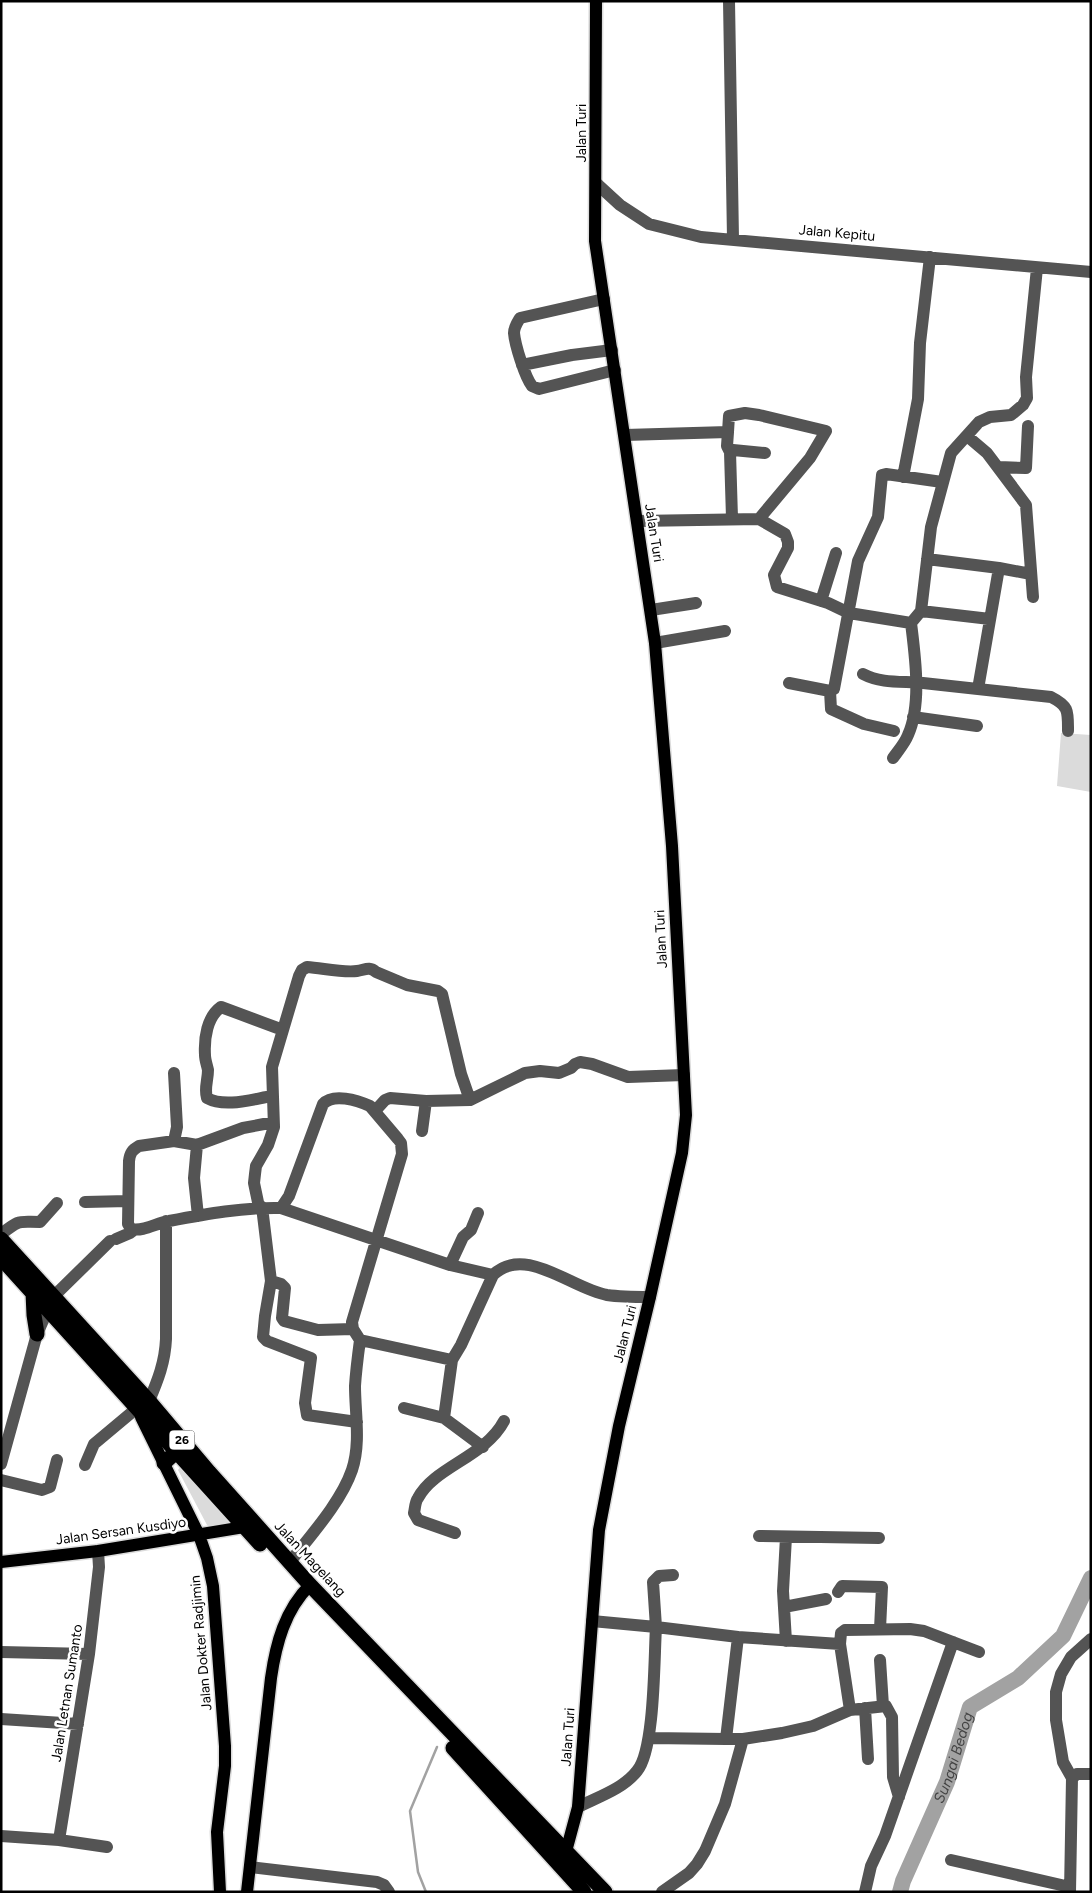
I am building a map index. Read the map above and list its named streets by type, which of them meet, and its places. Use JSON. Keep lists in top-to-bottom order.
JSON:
{
  "streets": {
    "highway": ["26", "Jalan Magelang"],
    "main road": ["Jalan Turi", "Jalan Sersan Kusdiyo", "Jalan Dokter Radjimin"],
    "street": ["Jalan Kepitu", "Jalan Letnan Sumanto"]
  },
  "crossings": [
    ["Jalan Turi", "Jalan Kepitu"],
    ["Jalan Turi", "Jalan Magelang"],
    ["Jalan Sersan Kusdiyo", "Jalan Magelang"],
    ["Jalan Sersan Kusdiyo", "Jalan Dokter Radjimin"],
    ["Jalan Sersan Kusdiyo", "Jalan Letnan Sumanto"],
    ["Jalan Magelang", "Jalan Dokter Radjimin"]
  ],
  "water": ["Sungai Bedog"]
}
